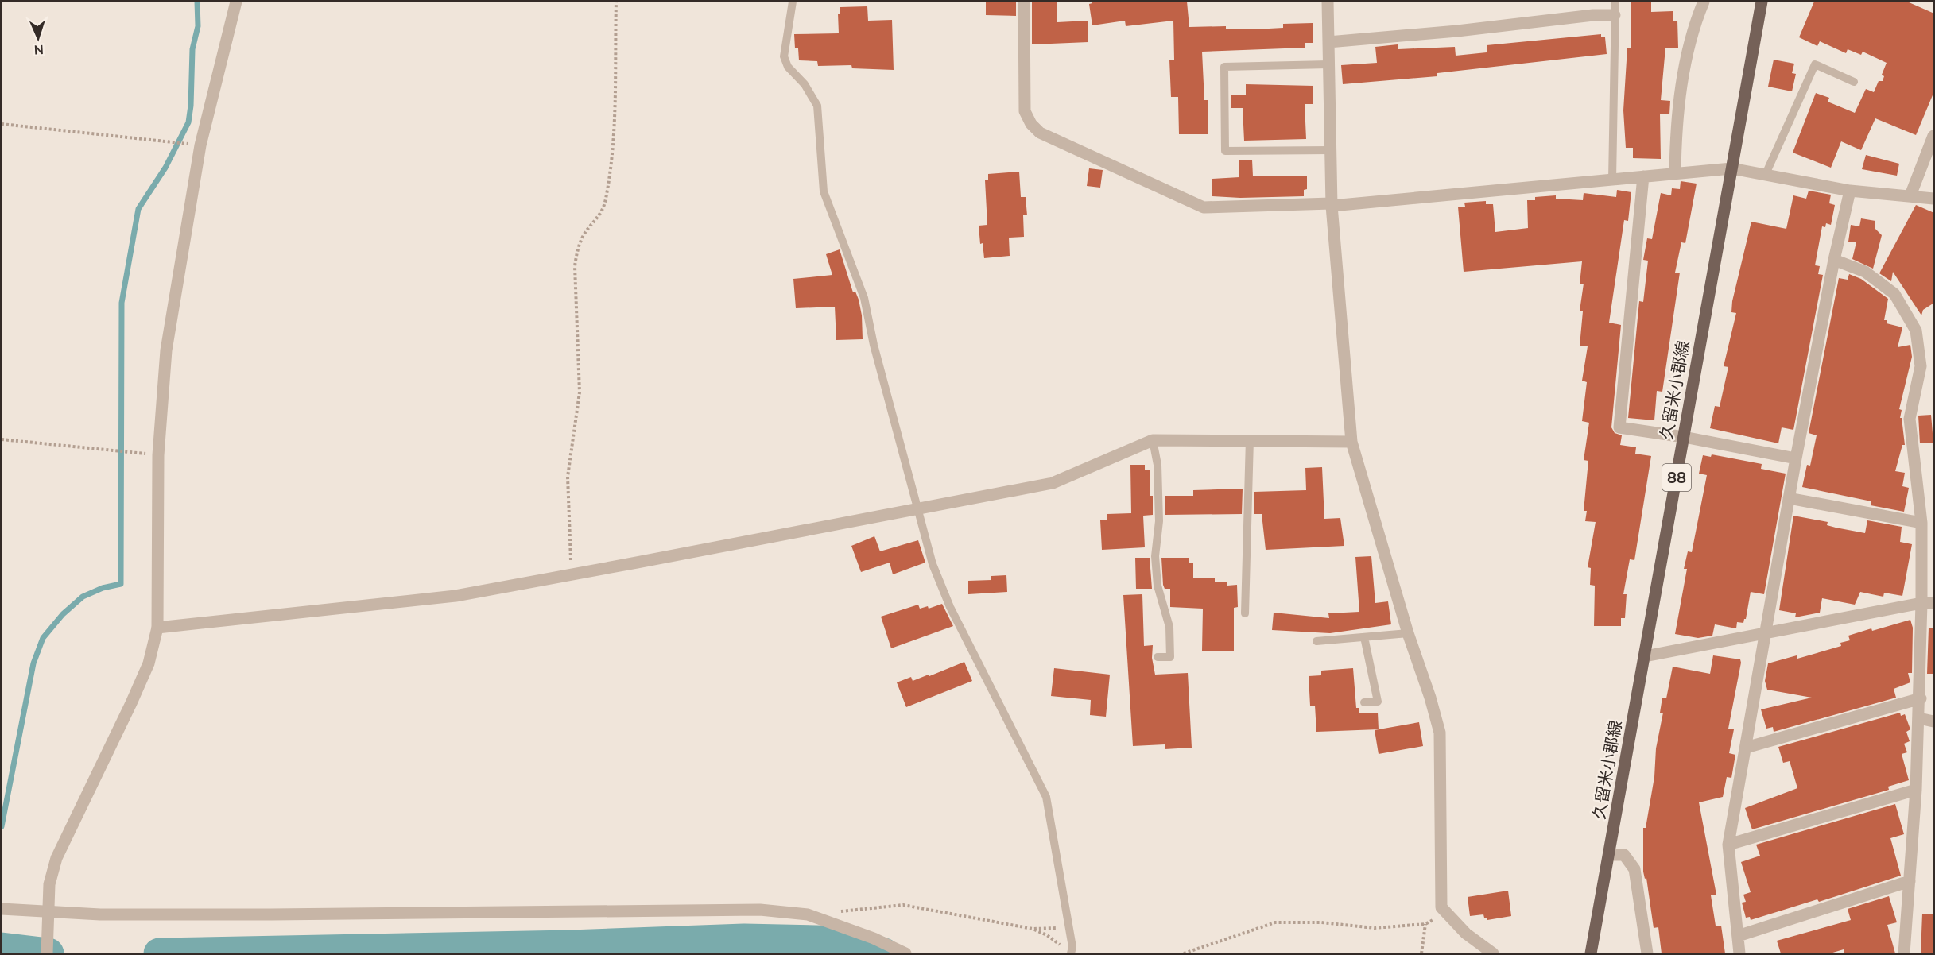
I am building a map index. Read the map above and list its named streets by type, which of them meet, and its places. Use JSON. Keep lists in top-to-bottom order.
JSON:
{
  "streets": {
    "main road": ["久留米小郡線", "88"]
  },
  "north": "bottom"
}
